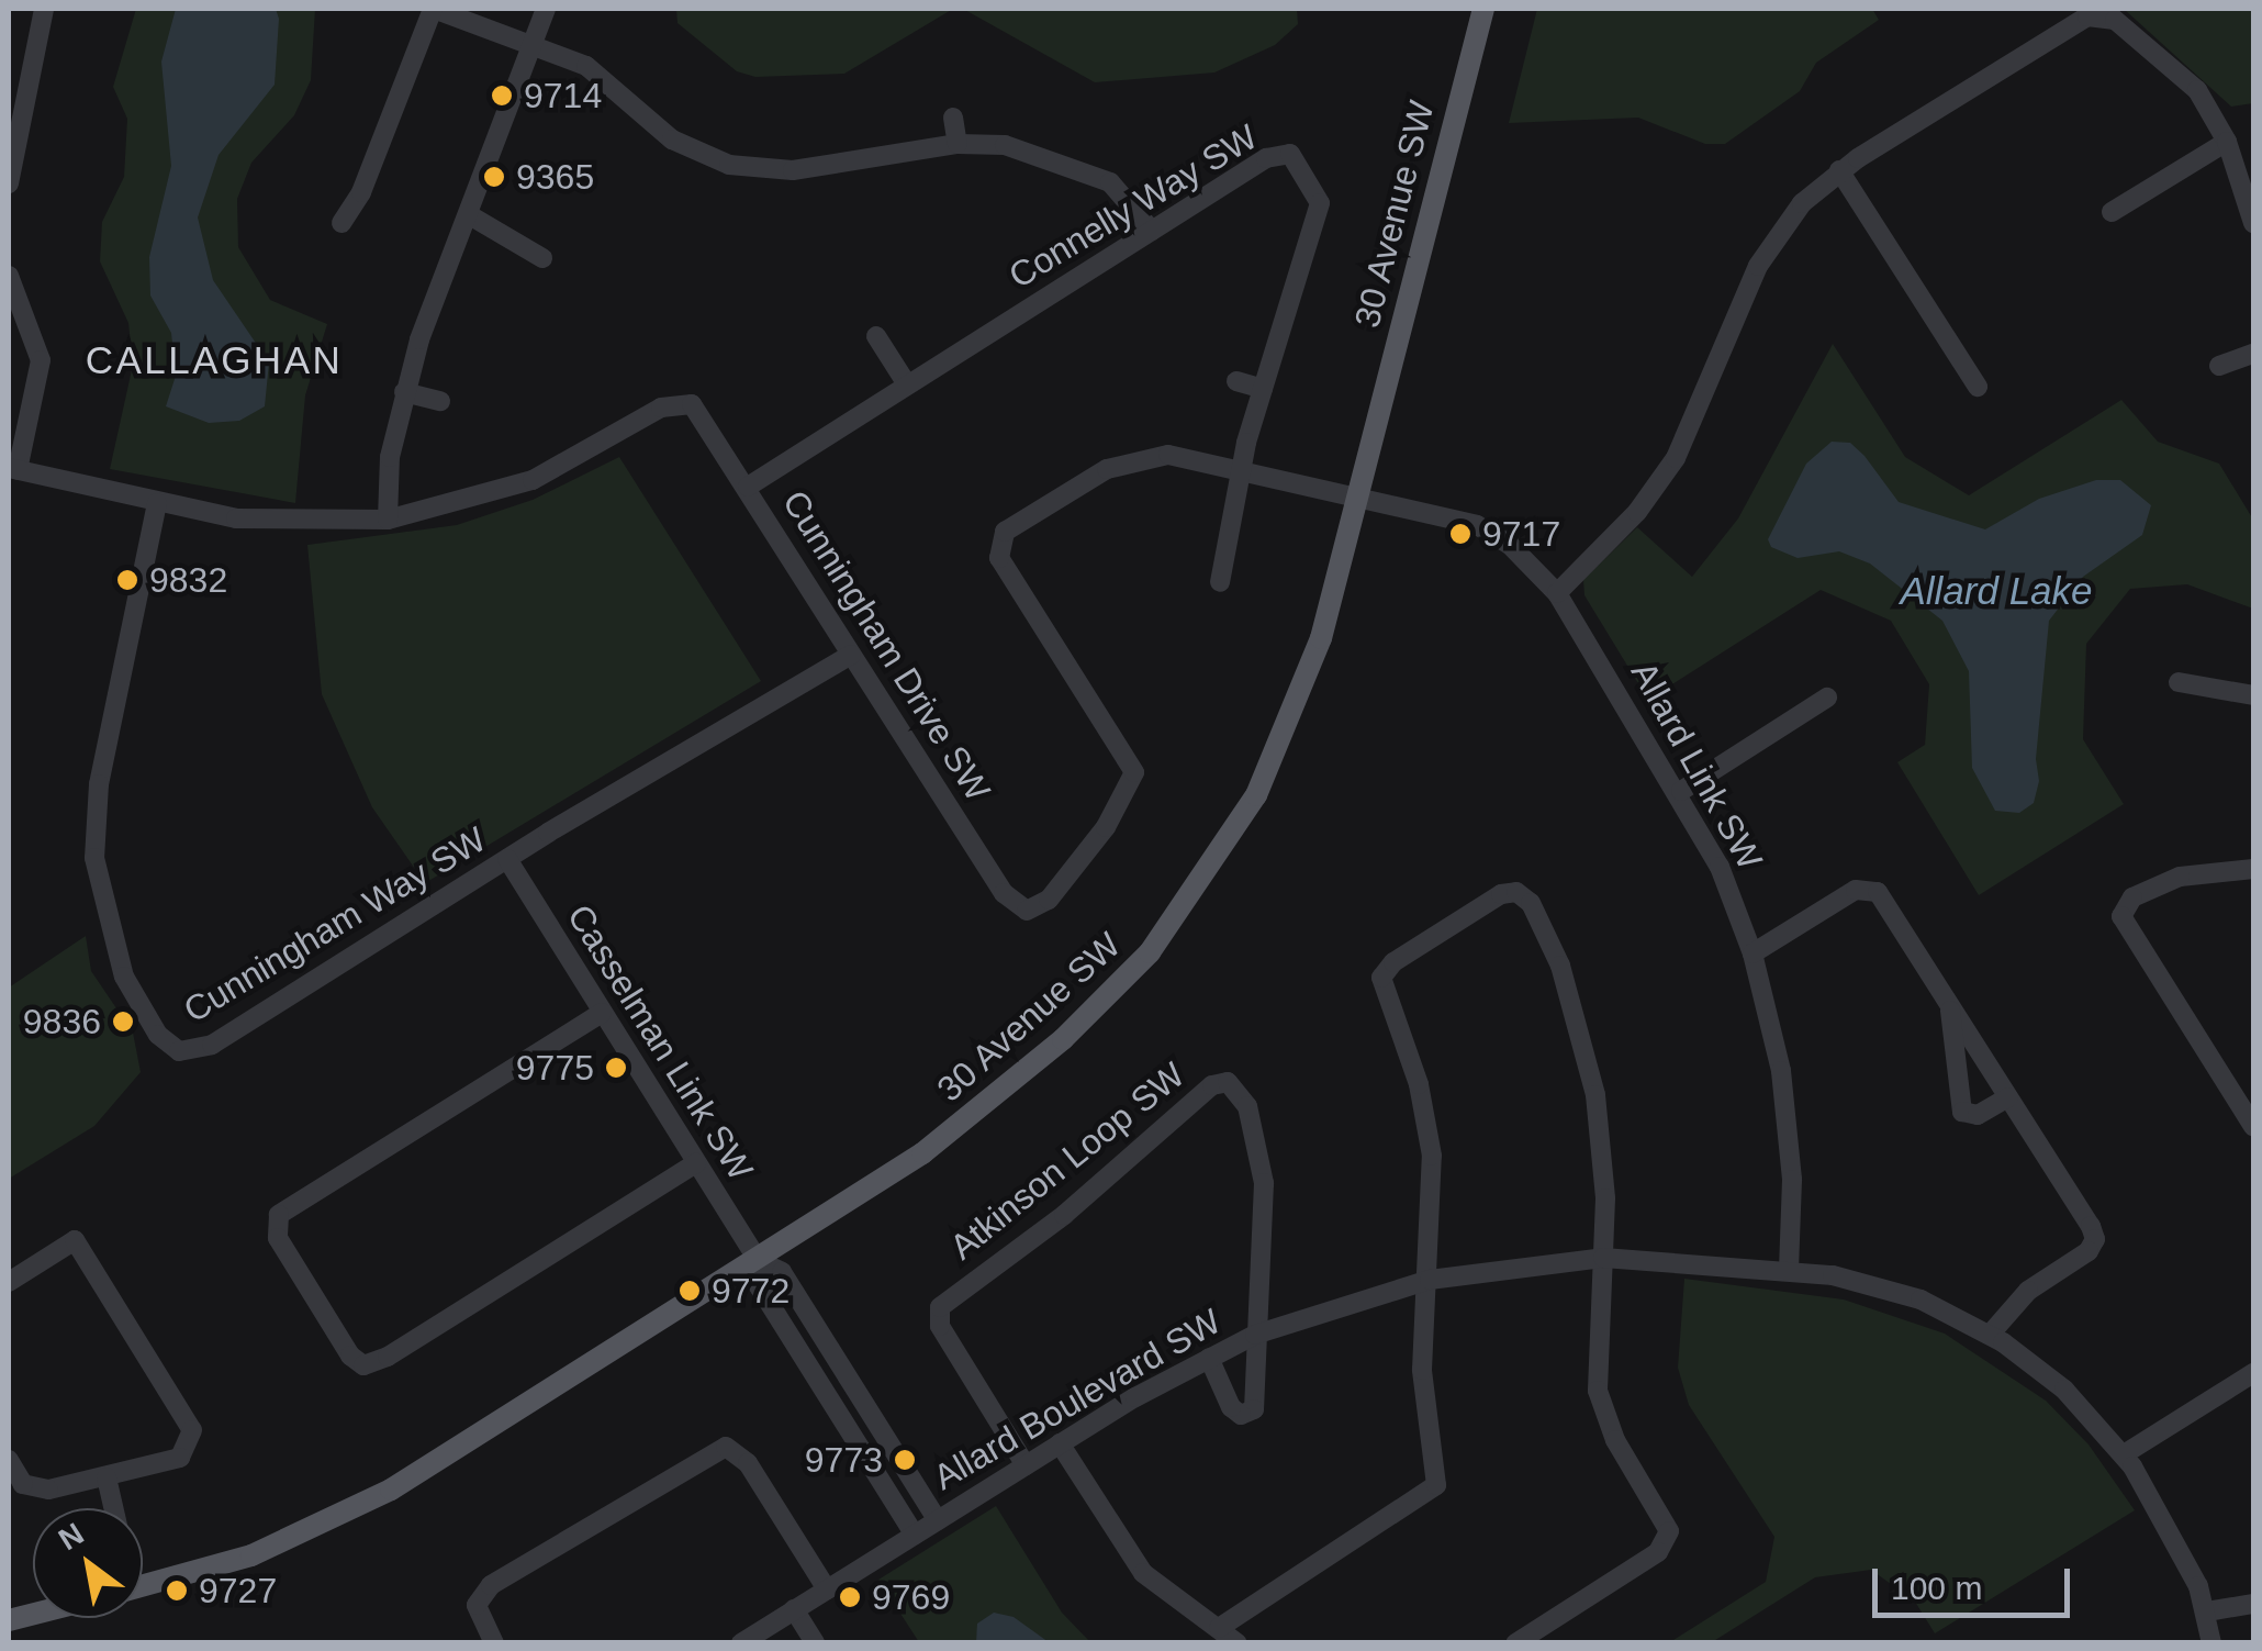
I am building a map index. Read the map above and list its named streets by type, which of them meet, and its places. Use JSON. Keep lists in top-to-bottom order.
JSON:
{
  "streets": {
    "main road": ["30 Avenue SW"],
    "street": [
      "Connelly Way SW",
      "Cunningham Drive SW",
      "Allard Link SW",
      "Cunningham Way SW",
      "Casselman Link SW",
      "Atkinson Loop SW",
      "Allard Boulevard SW"
    ]
  },
  "crossings": [
    ["Connelly Way SW", "Cunningham Drive SW"],
    ["30 Avenue SW", "Cunningham Drive SW"],
    ["30 Avenue SW", "Allard Link SW"],
    ["30 Avenue SW", "Casselman Link SW"],
    ["Cunningham Drive SW", "Allard Link SW"],
    ["Cunningham Drive SW", "Cunningham Way SW"],
    ["Allard Link SW", "Allard Boulevard SW"],
    ["Cunningham Way SW", "Casselman Link SW"],
    ["Atkinson Loop SW", "Allard Boulevard SW"]
  ],
  "districts": ["CALLAGHAN"],
  "water": ["Allard Lake"],
  "places": [
    "9714",
    "9365",
    "9717",
    "9832",
    "9836",
    "9775",
    "9772",
    "9773",
    "9727",
    "9769"
  ],
  "scale_bar": "100 m",
  "north": "top left"
}
